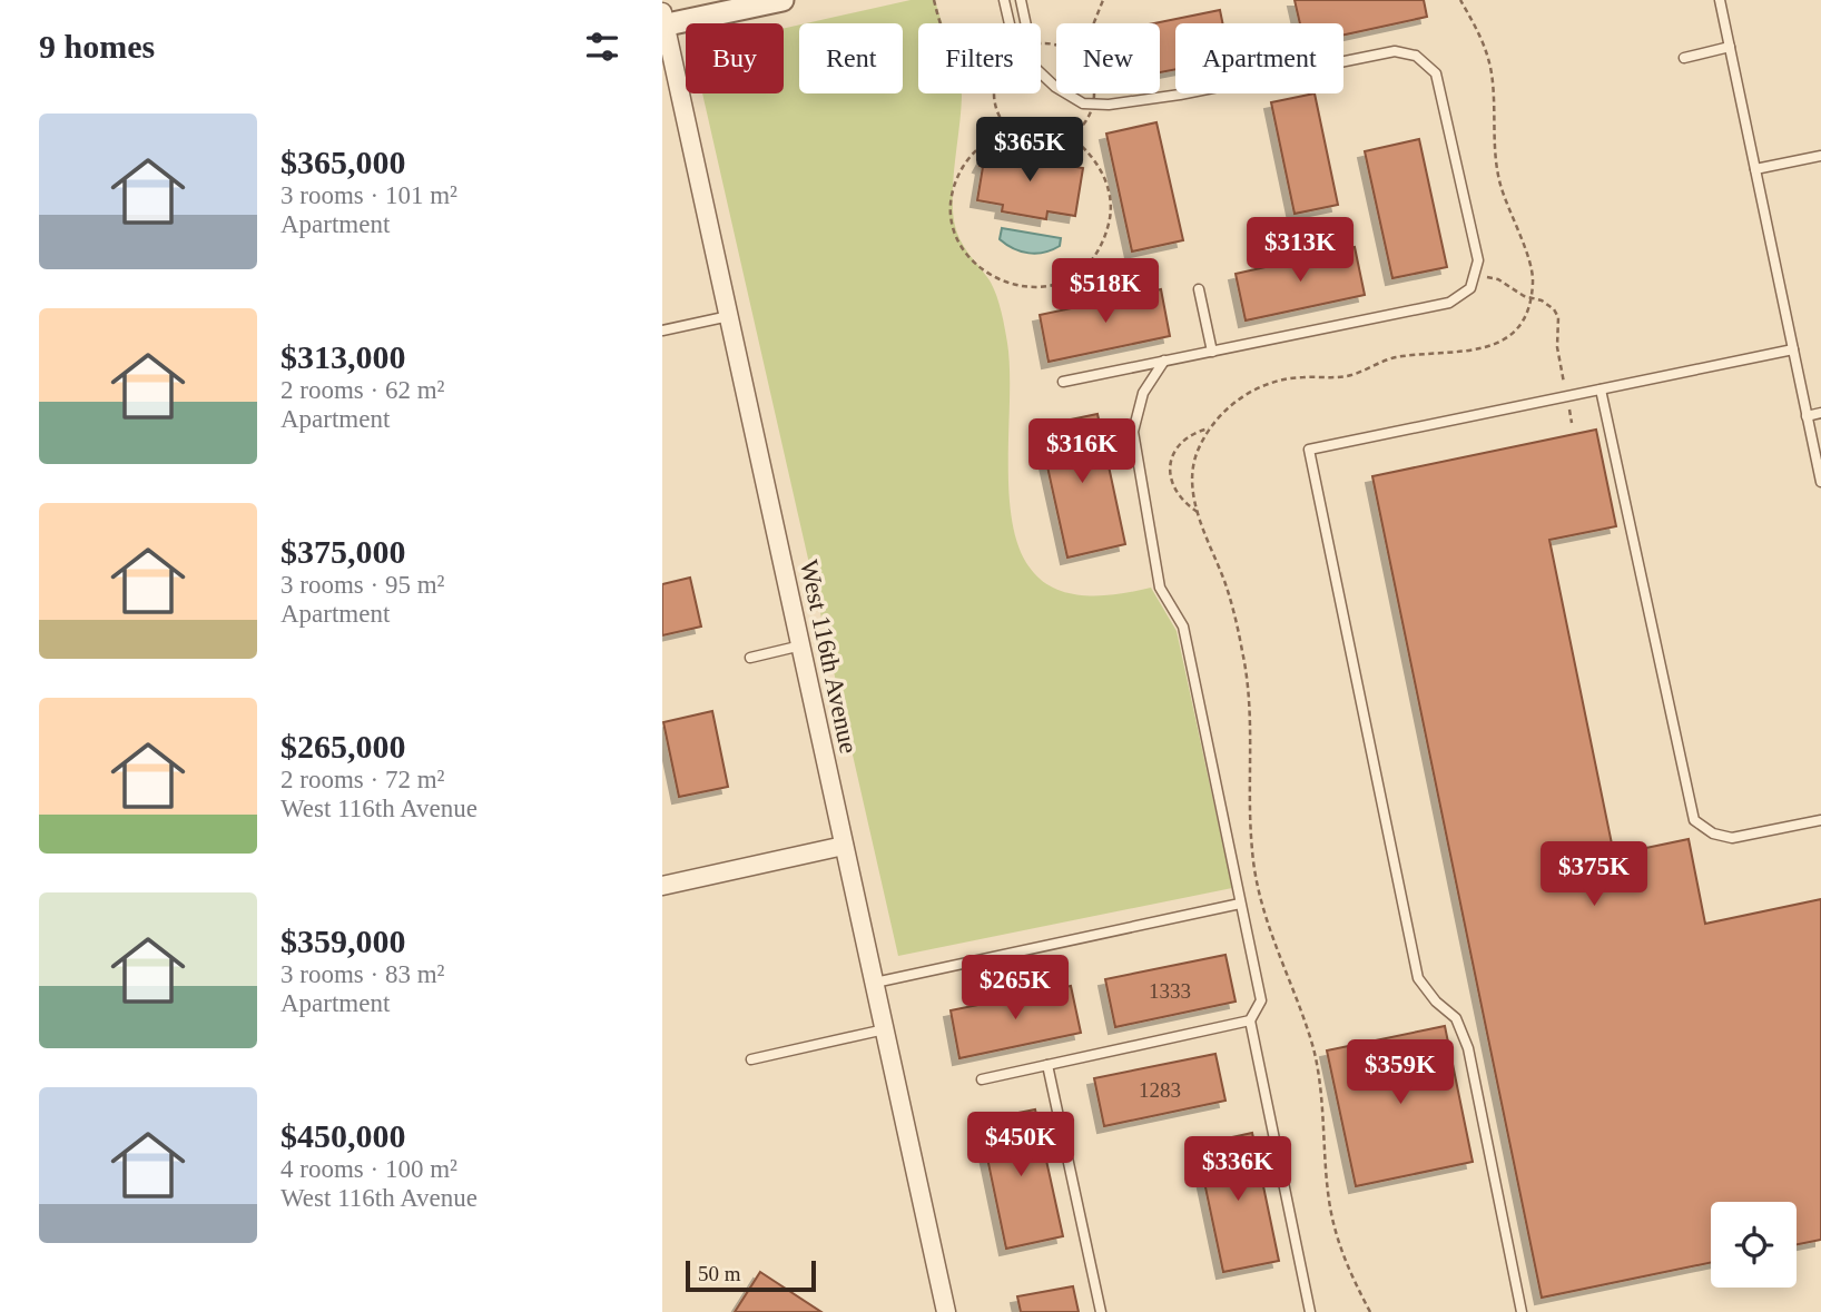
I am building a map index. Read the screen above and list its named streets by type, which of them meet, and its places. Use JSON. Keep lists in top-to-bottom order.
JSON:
{
  "streets": {
    "street": ["West 116th Avenue"]
  },
  "house_numbers": ["1333", "1283"],
  "scale_bar": "50 m",
  "page": {
    "heading": "9 homes",
    "chip": [
      "Buy",
      "Rent",
      "Filters",
      "New",
      "Apartment"
    ],
    "list": [
      {
        "name": "$365,000",
        "note": "3 rooms · 101 m² · Apartment"
      },
      {
        "name": "$313,000",
        "note": "2 rooms · 62 m² · Apartment"
      },
      {
        "name": "$375,000",
        "note": "3 rooms · 95 m² · Apartment"
      },
      {
        "name": "$265,000",
        "note": "2 rooms · 72 m² · West 116th Avenue"
      },
      {
        "name": "$359,000",
        "note": "3 rooms · 83 m² · Apartment"
      },
      {
        "name": "$450,000",
        "note": "4 rooms · 100 m² · West 116th Avenue"
      }
    ],
    "price": [
      "$365K",
      "$313K",
      "$518K",
      "$316K",
      "$375K",
      "$265K",
      "$359K",
      "$450K",
      "$336K"
    ],
    "scale": "50 m"
  }
}
